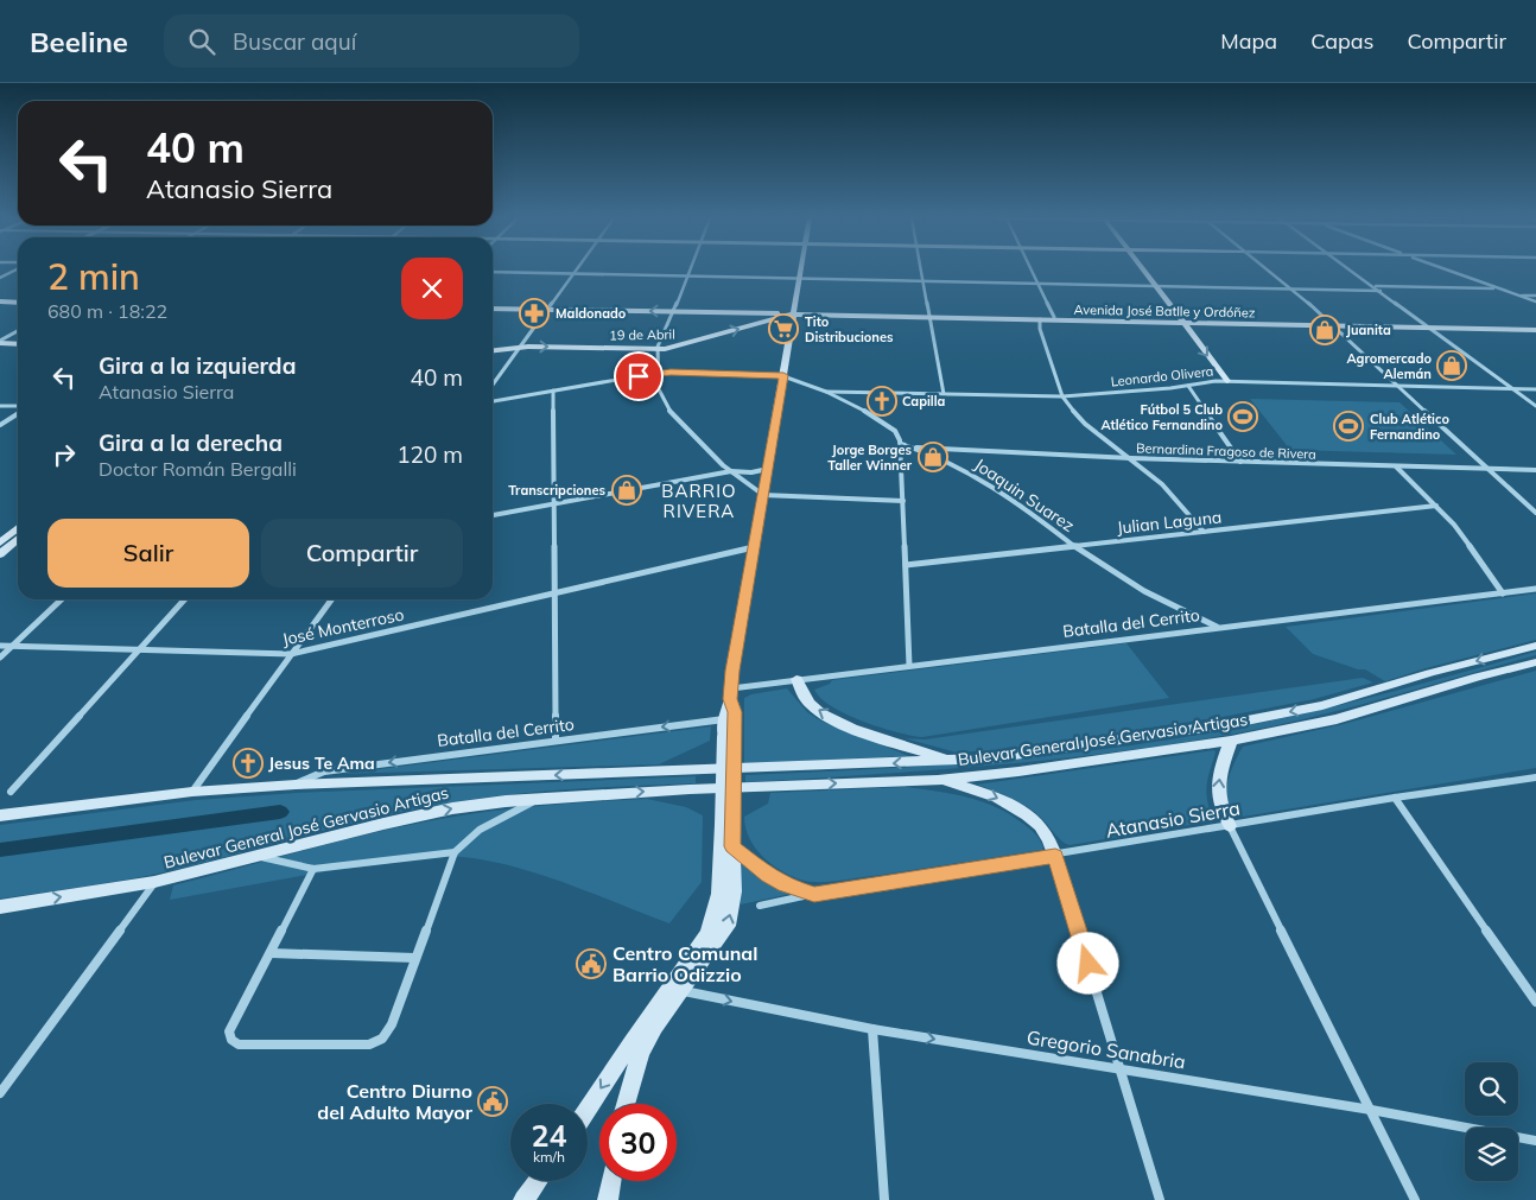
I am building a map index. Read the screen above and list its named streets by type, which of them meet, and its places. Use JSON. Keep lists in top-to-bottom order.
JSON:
{
  "streets": {
    "street": [
      "Avenida José Batlle y Ordóñez",
      "19 de Abril",
      "Leonardo Olivera",
      "Bernardina Fragoso de Rivera",
      "Joaquin Suarez",
      "Julian Laguna",
      "Batalla del Cerrito",
      "José Monterroso",
      "Bulevar General José Gervasio Artigas",
      "Atanasio Sierra",
      "Gregorio Sanabria"
    ]
  },
  "crossings": [
    ["Avenida José Batlle y Ordóñez", "19 de Abril"],
    ["Bernardina Fragoso de Rivera", "Joaquin Suarez"],
    ["Joaquin Suarez", "Julian Laguna"],
    ["Joaquin Suarez", "Batalla del Cerrito"],
    ["Batalla del Cerrito", "Bulevar General José Gervasio Artigas"]
  ],
  "one_way": ["Gregorio Sanabria"],
  "districts": ["BARRIO RIVERA"],
  "places": {
    "pharmacy": ["Maldonado"],
    "supermarket": ["Tito Distribuciones"],
    "shop": [
      "Juanita",
      "Agromercado Alemán",
      "Jorge Borges Taller Winner",
      "Transcripciones"
    ],
    "church": ["Capilla", "Jesus Te Ama"],
    "sports": ["Fútbol 5 Club Atlético Fernandino", "Club Atlético Fernandino"],
    "public building": ["Centro Comunal Barrio Odizzio", "Centro Diurno del Adulto Mayor"]
  },
  "page": {
    "header": "Beeline",
    "search": "Buscar aquí",
    "nav": ["Mapa", "Capas", "Compartir"],
    "turn": ["40 m", "Atanasio Sierra"],
    "heading": ["2 min", "680 m · 18:22"],
    "list": [
      {
        "name": "Gira a la izquierda",
        "note": "Atanasio Sierra",
        "value": "40 m"
      },
      {
        "name": "Gira a la derecha",
        "note": "Doctor Román Bergalli",
        "value": "120 m"
      }
    ],
    "buttons": ["Salir", "Compartir"],
    "speed": "24 km/h",
    "limit": "30"
  }
}
